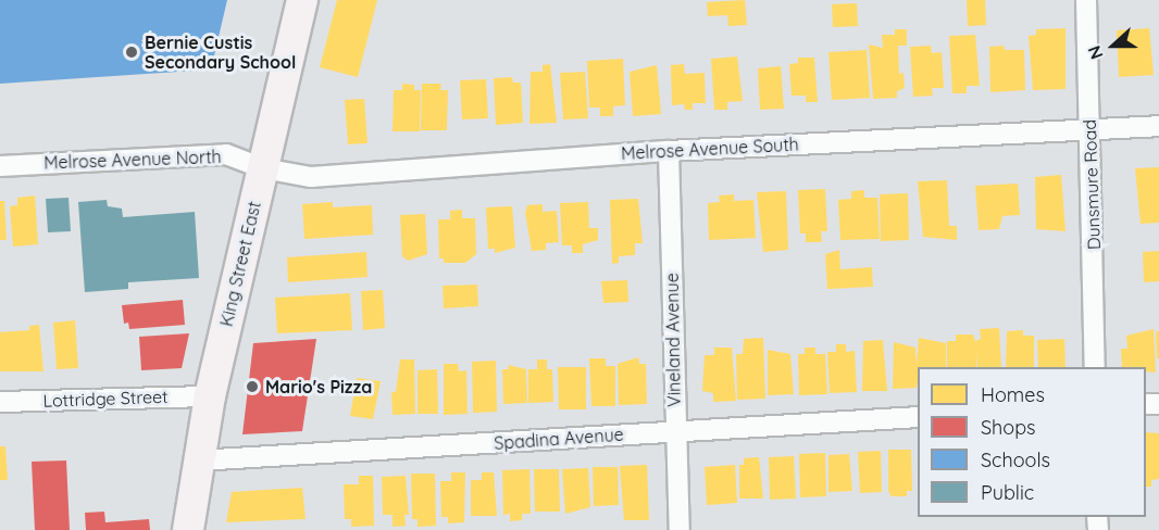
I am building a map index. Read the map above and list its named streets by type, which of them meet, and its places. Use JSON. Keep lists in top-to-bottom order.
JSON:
{
  "streets": {
    "main road": ["King Street East"],
    "street": [
      "Melrose Avenue South",
      "Melrose Avenue North",
      "Dunsmure Road",
      "Vineland Avenue",
      "Lottridge Street",
      "Spadina Avenue"
    ]
  },
  "crossings": [
    ["Melrose Avenue South", "Melrose Avenue North"],
    ["Melrose Avenue South", "Dunsmure Road"],
    ["Melrose Avenue South", "King Street East"],
    ["Melrose Avenue South", "Vineland Avenue"],
    ["Melrose Avenue North", "King Street East"],
    ["King Street East", "Lottridge Street"],
    ["King Street East", "Spadina Avenue"],
    ["Vineland Avenue", "Spadina Avenue"]
  ],
  "places": ["Bernie Custis Secondary School", "Mario's Pizza"],
  "legend": [
    "Homes",
    "Shops",
    "Schools",
    "Public"
  ],
  "north": "left"
}
